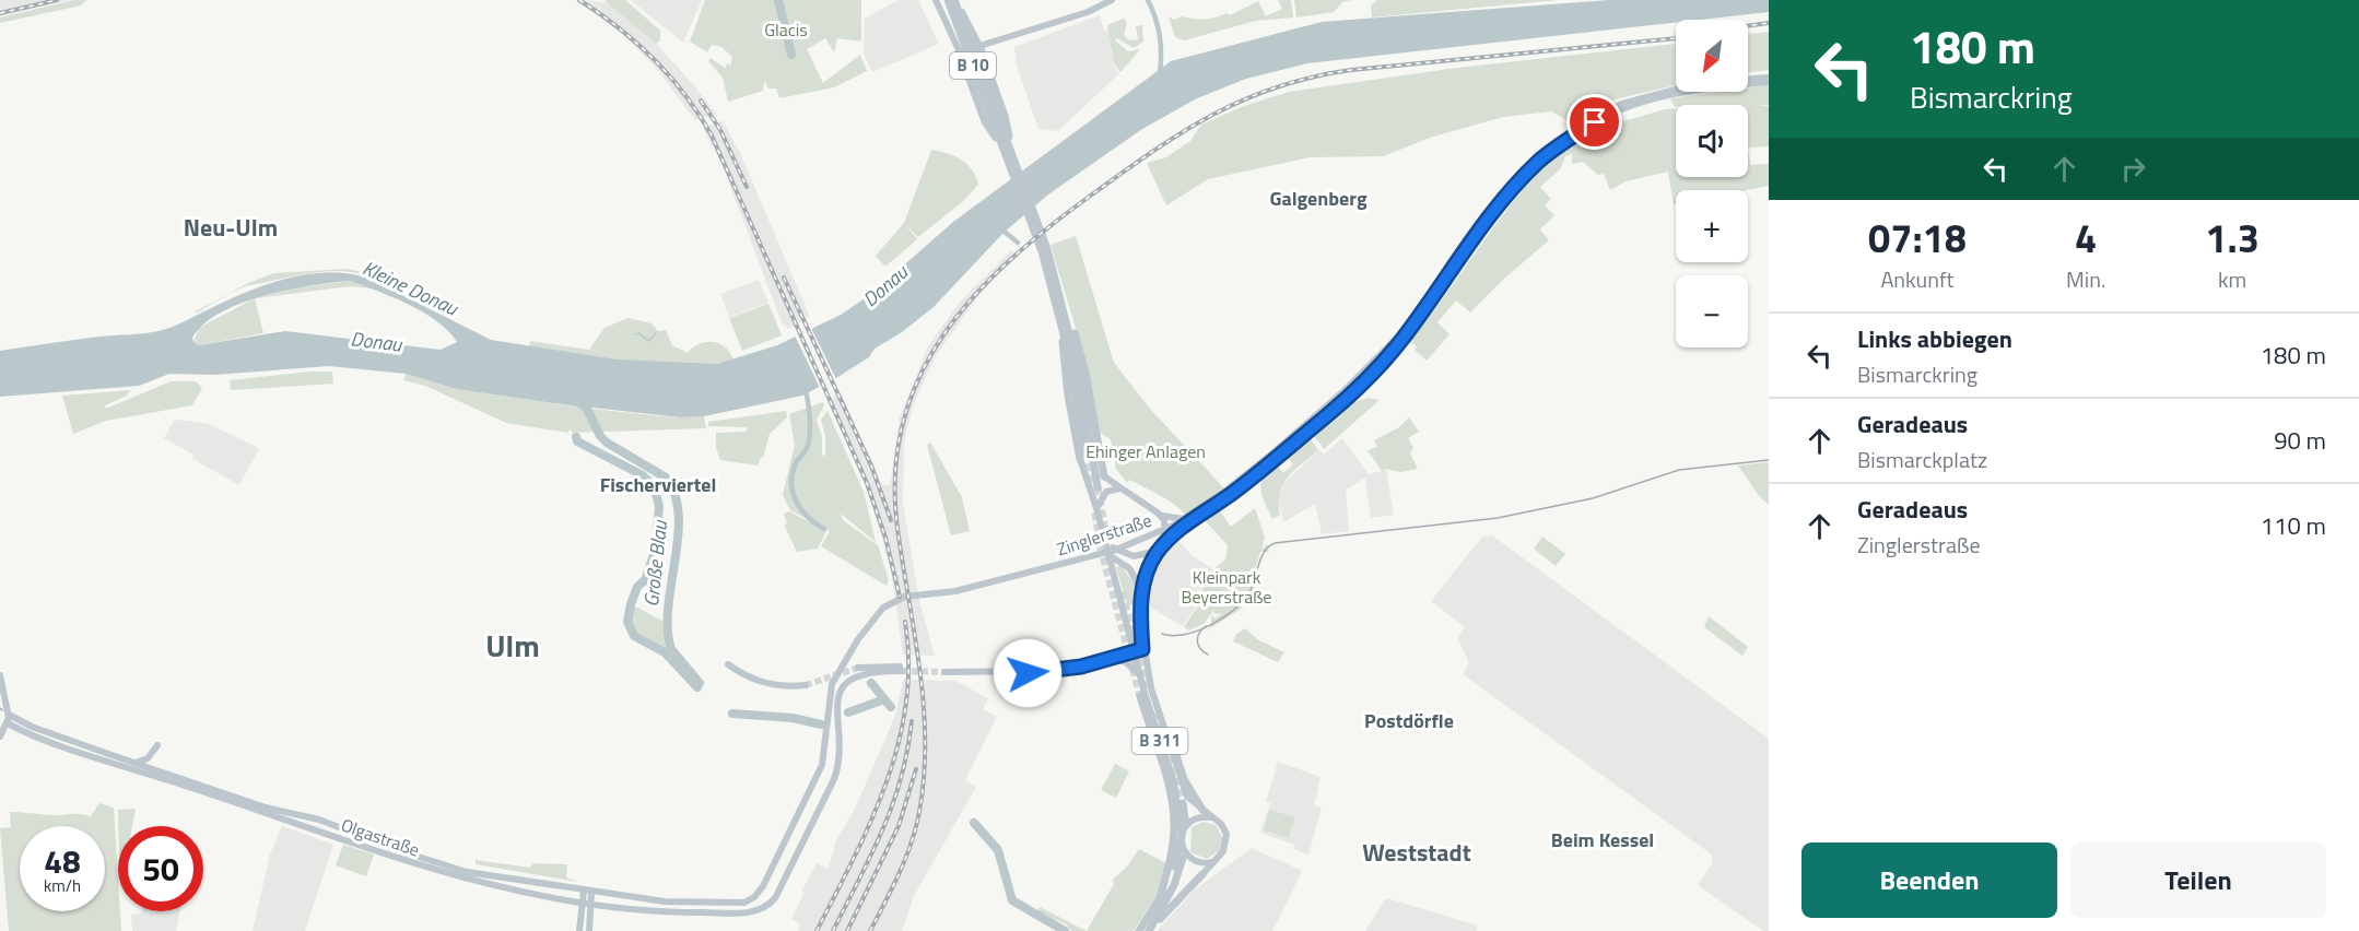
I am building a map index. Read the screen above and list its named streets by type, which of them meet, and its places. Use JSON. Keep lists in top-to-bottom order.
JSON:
{
  "streets": {
    "highway": ["B 10", "B 311"],
    "main road": ["Zinglerstraße", "Olgastraße"]
  },
  "crossings": [
    ["Zinglerstraße", "B 311"],
    ["Zinglerstraße", "Olgastraße"]
  ],
  "districts": [
    "Galgenberg",
    "Neu-Ulm",
    "Fischerviertel",
    "Ulm",
    "Postdörfle",
    "Beim Kessel",
    "Weststadt"
  ],
  "water": ["Donau", "Kleine Donau", "Große Blau"],
  "parks": ["Glacis", "Ehinger Anlagen", "Kleinpark Beyerstraße"],
  "north": "bottom left",
  "page": {
    "turn": ["180 m", "Bismarckring"],
    "map_buttons": ["+", "−"],
    "eta": [
      "07:18",
      "Ankunft",
      "4",
      "Min.",
      "1.3",
      "km"
    ],
    "list": [
      {
        "name": "Links abbiegen",
        "note": "Bismarckring",
        "value": "180 m"
      },
      {
        "name": "Geradeaus",
        "note": "Bismarckplatz",
        "value": "90 m"
      },
      {
        "name": "Geradeaus",
        "note": "Zinglerstraße",
        "value": "110 m"
      }
    ],
    "speed": "48 km/h",
    "limit": "50",
    "buttons": ["Beenden", "Teilen"]
  }
}
